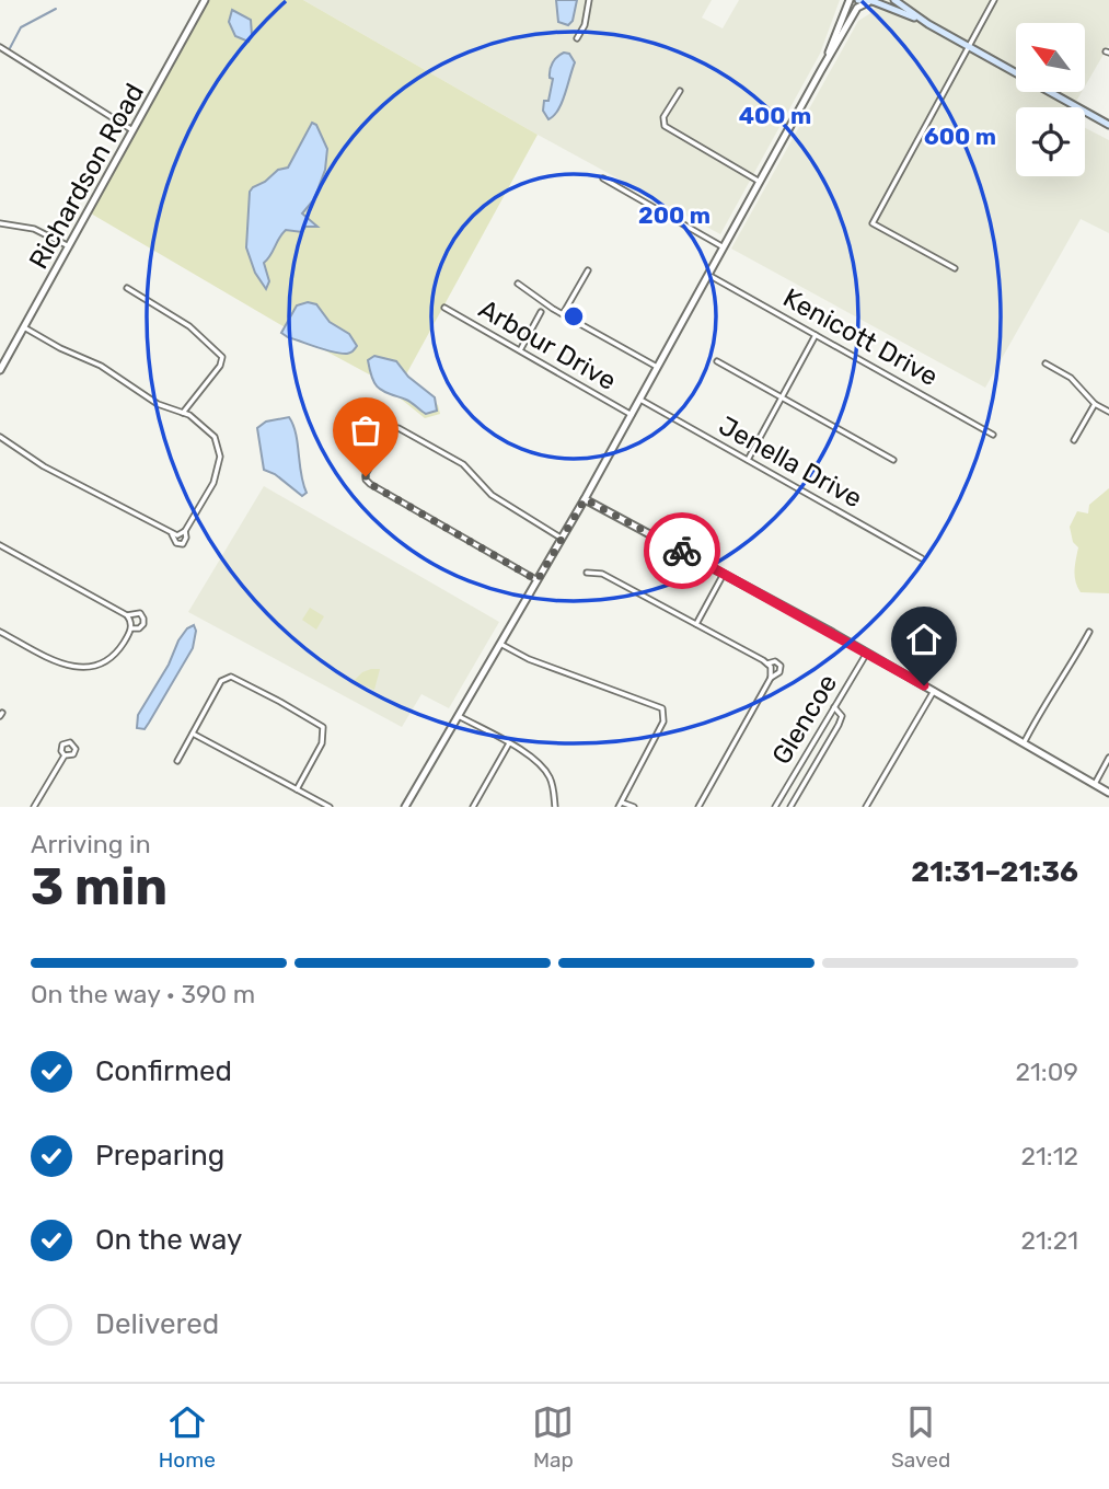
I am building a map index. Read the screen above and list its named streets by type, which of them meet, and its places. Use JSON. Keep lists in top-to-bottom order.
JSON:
{
  "streets": {
    "street": [
      "Richardson Road",
      "Kenicott Drive",
      "Arbour Drive",
      "Jenella Drive",
      "Glencoe"
    ]
  },
  "north": "top left",
  "page": {
    "heading": ["3 min", "Arriving in", "21:31–21:36"],
    "bar": "On the way · 390 m",
    "list": [
      ["Confirmed", "21:09"],
      ["Preparing", "21:12"],
      ["On the way", "21:21"],
      "Delivered"
    ],
    "tabs": ["Home", "Map", "Saved"]
  },
  "rings": ["400 m", "600 m", "200 m"]
}
